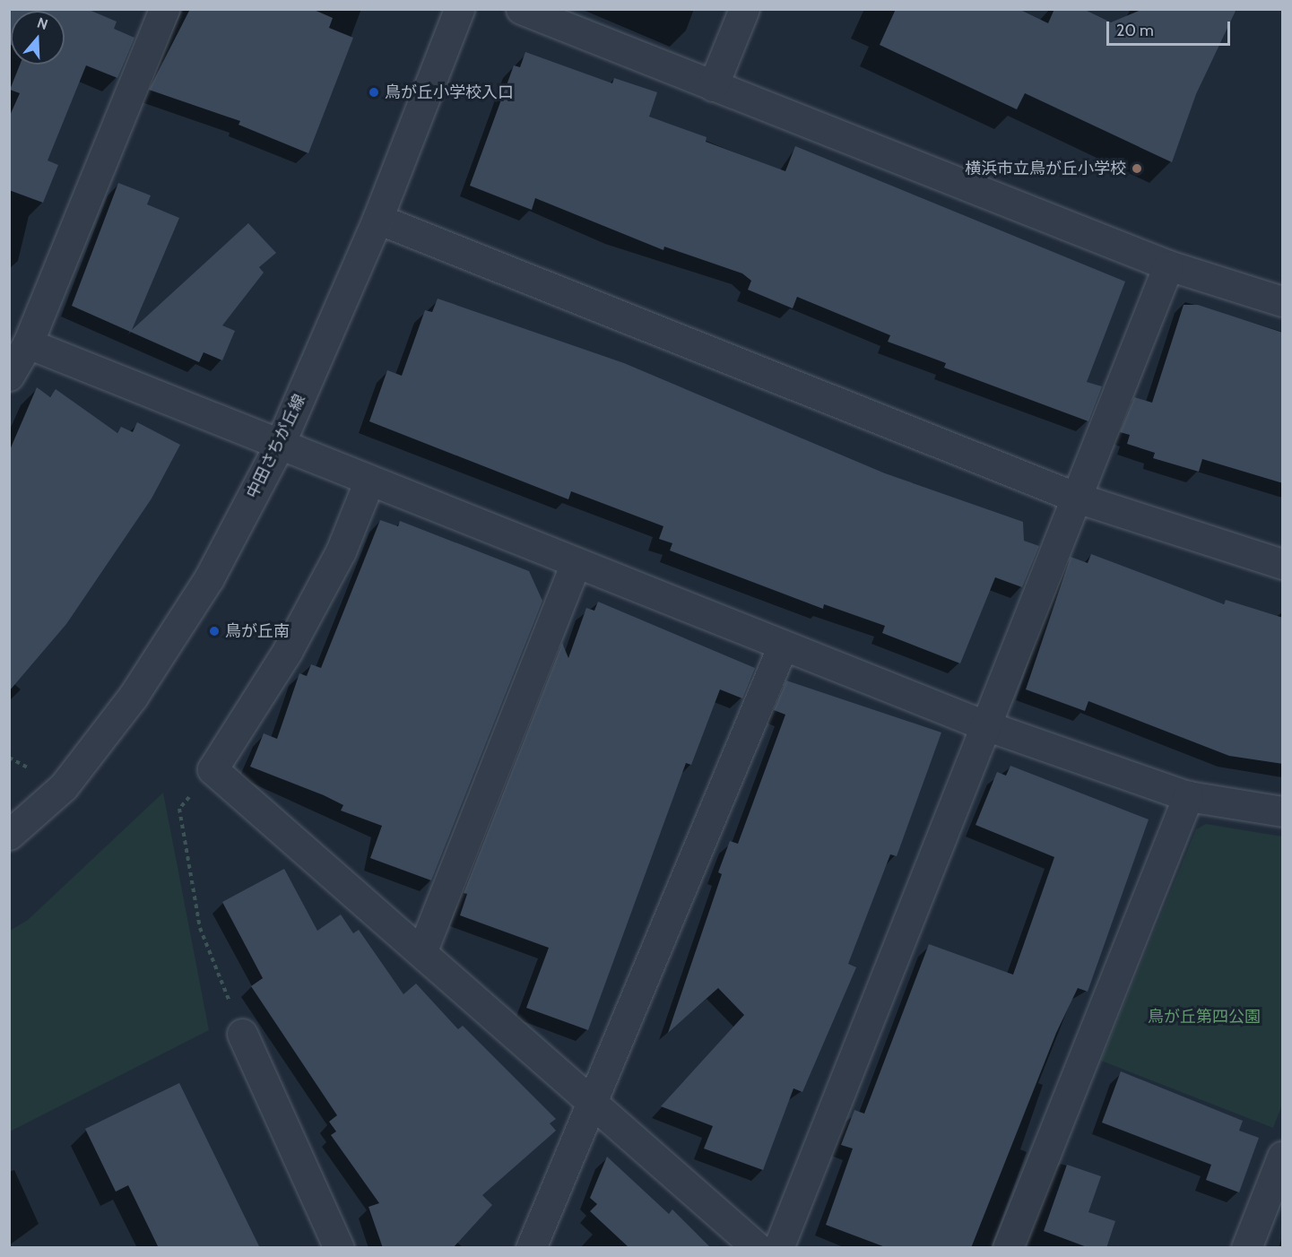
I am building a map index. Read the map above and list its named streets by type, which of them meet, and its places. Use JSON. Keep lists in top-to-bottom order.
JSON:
{
  "streets": {
    "street": ["中田さちが丘線"]
  },
  "parks": ["鳥が丘第四公園"],
  "places": ["鳥が丘小学校入口", "横浜市立鳥が丘小学校", "鳥が丘南"],
  "scale_bar": "20 m",
  "north": "top"
}
